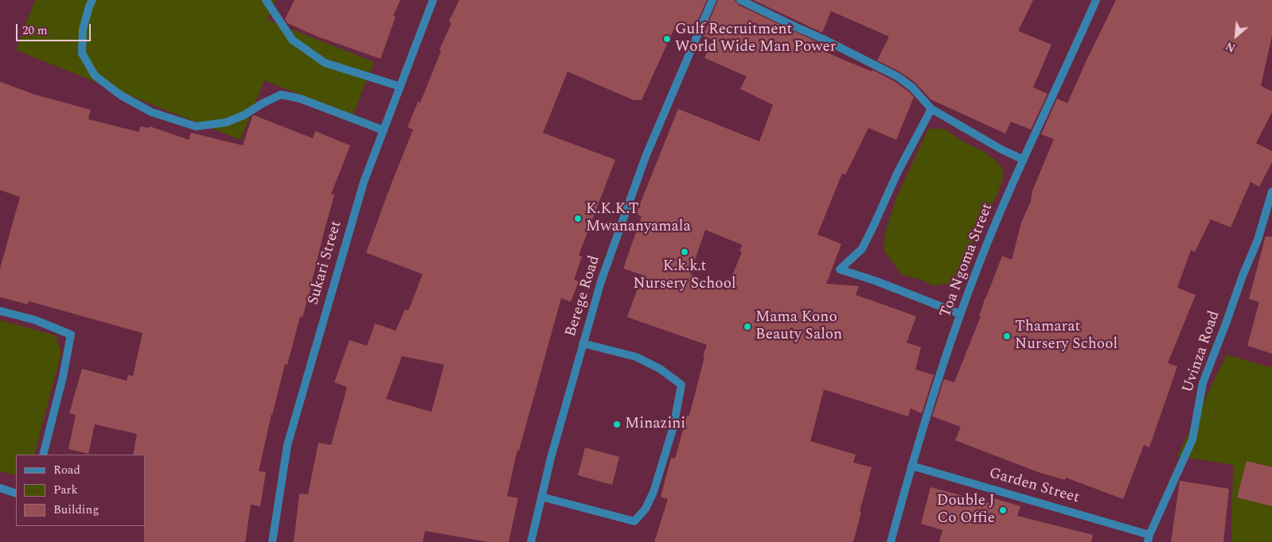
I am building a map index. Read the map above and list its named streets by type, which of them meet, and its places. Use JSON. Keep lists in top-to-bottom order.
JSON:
{
  "streets": {
    "street": [
      "Toa Ngoma Street",
      "Sukari Street",
      "Berege Road",
      "Uvinza Road",
      "Garden Street"
    ]
  },
  "crossings": [
    ["Toa Ngoma Street", "Garden Street"],
    ["Uvinza Road", "Garden Street"]
  ],
  "places": [
    "Gulf Recruitment World Wide Man Power",
    "K.K.K.T Mwananyamala",
    "K.k.k.t Nursery School",
    "Mama Kono Beauty Salon",
    "Thamarat Nursery School",
    "Minazini",
    "Double J Co Offie"
  ],
  "legend": ["Road", "Park", "Building"],
  "scale_bar": "20 m",
  "north": "bottom left"
}
